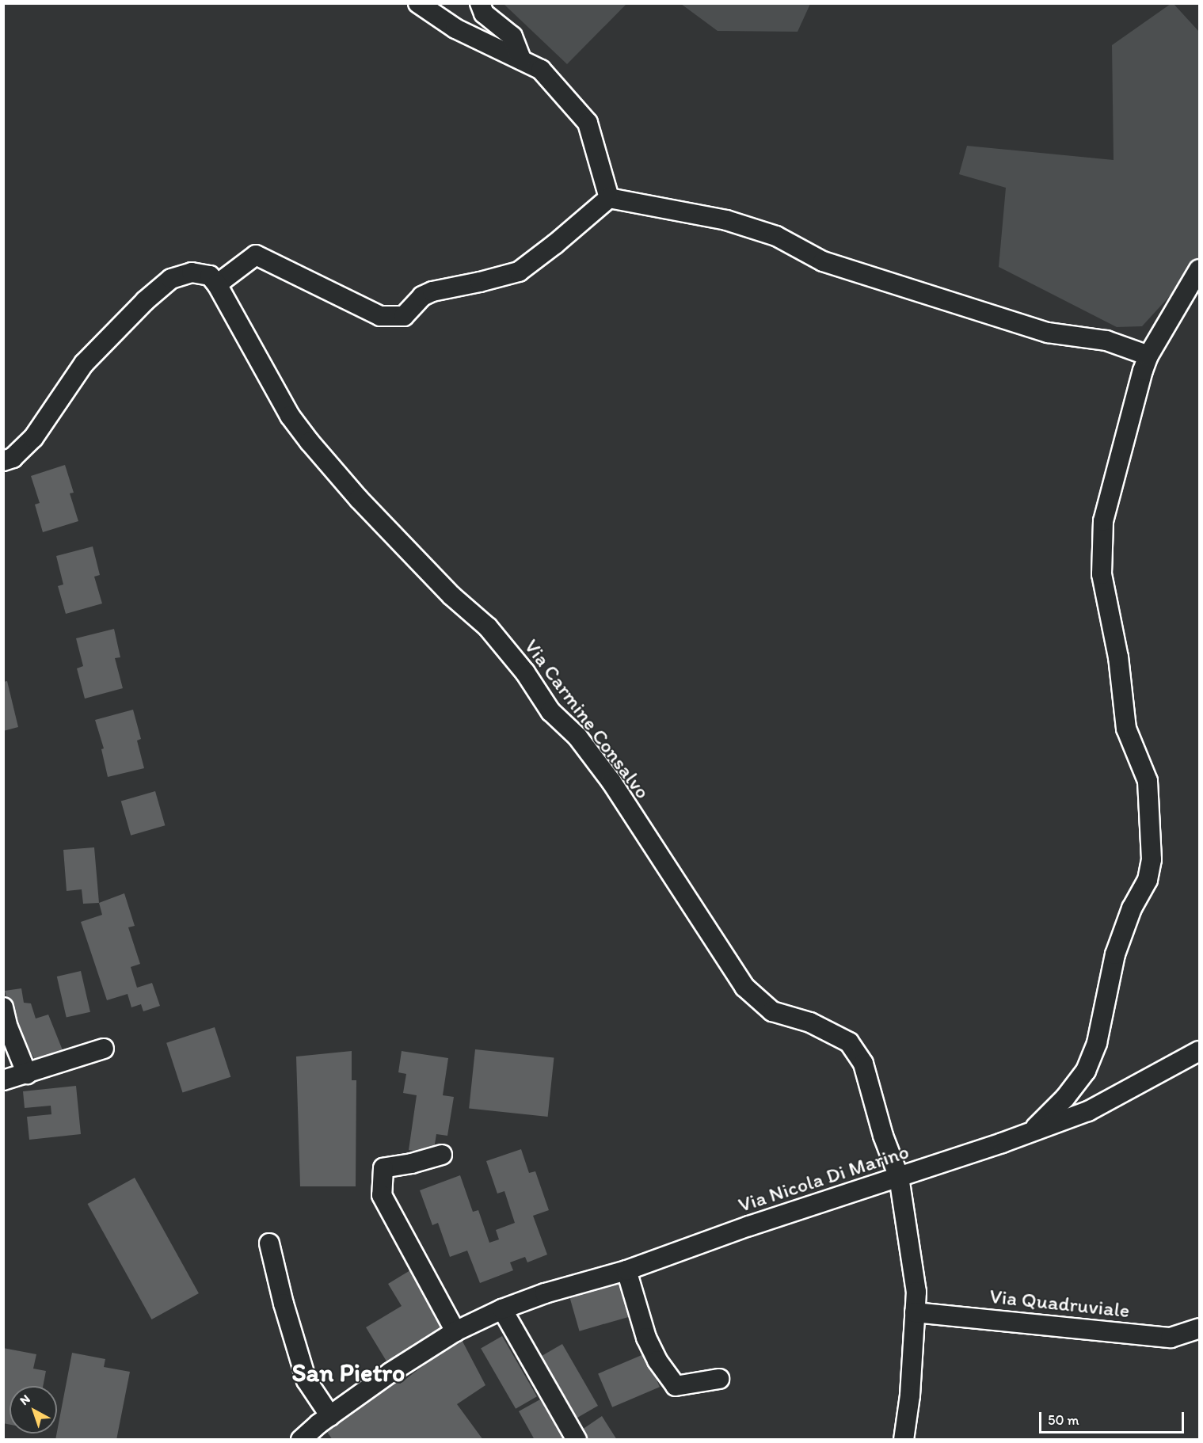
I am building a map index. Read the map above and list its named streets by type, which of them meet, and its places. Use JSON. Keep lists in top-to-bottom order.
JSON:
{
  "streets": {
    "street": ["Via Carmine Consalvo", "Via Nicola Di Marino", "Via Quadruviale"]
  },
  "crossings": [
    ["Via Carmine Consalvo", "Via Nicola Di Marino"]
  ],
  "districts": ["San Pietro"],
  "scale_bar": "50 m",
  "north": "top left"
}
